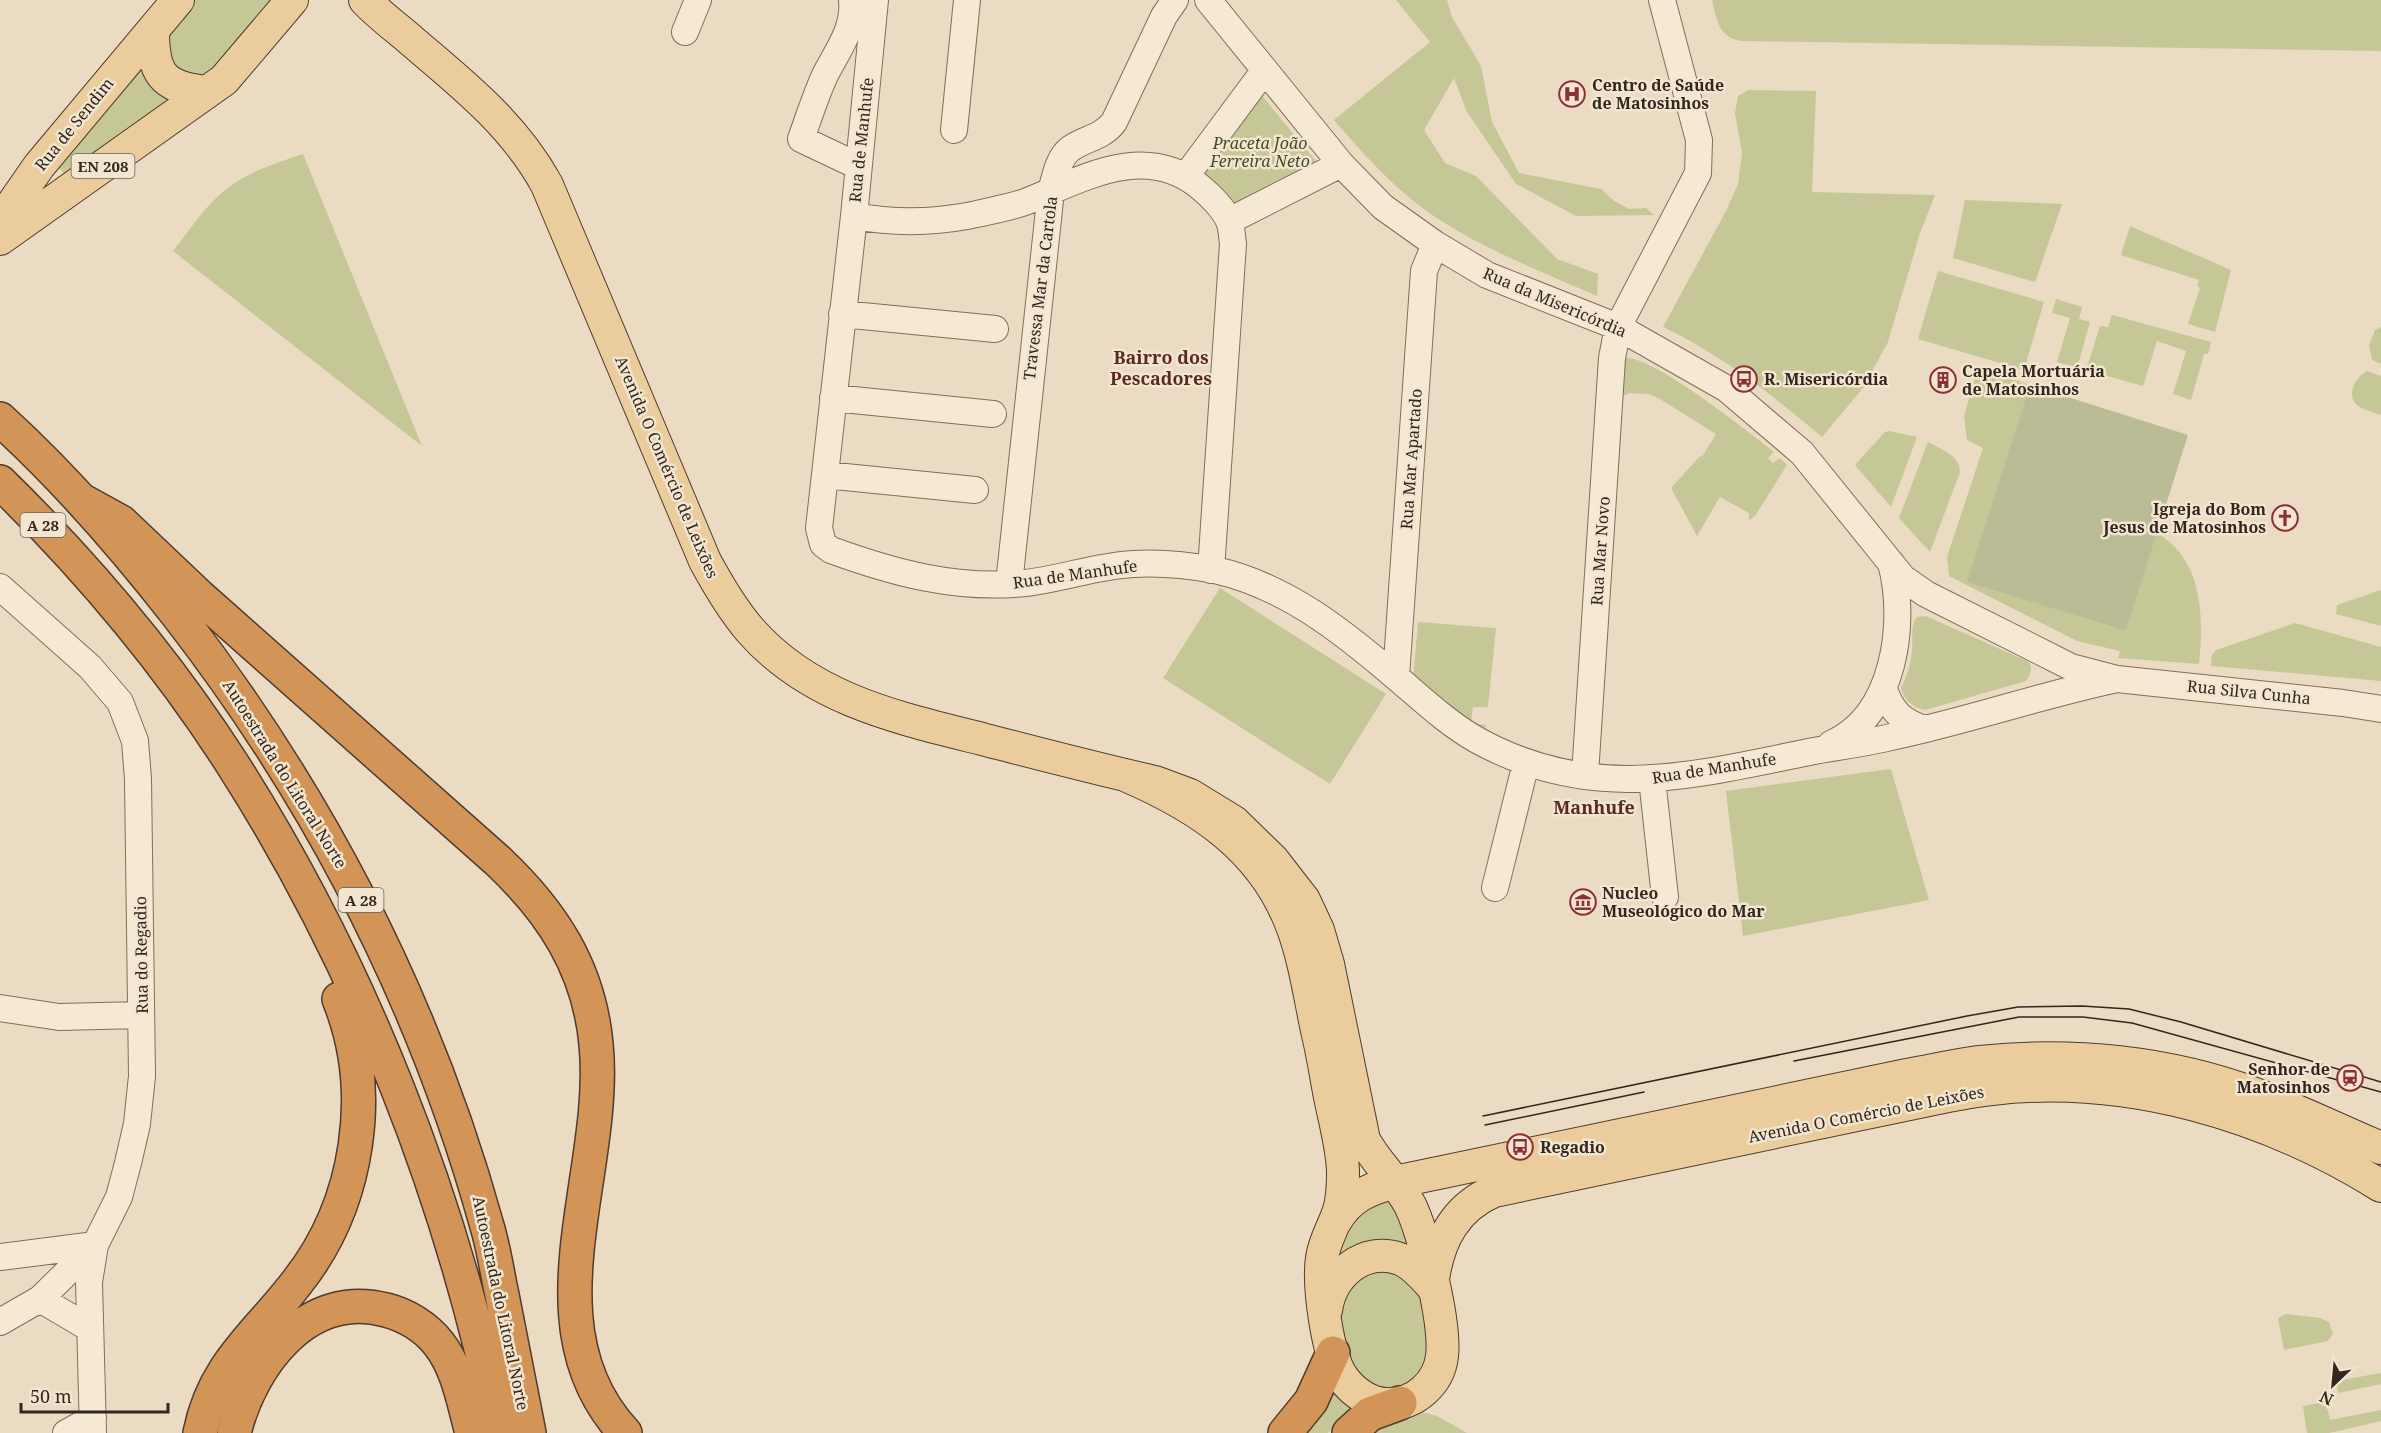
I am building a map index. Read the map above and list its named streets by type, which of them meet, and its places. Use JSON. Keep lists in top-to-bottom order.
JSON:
{
  "streets": {
    "highway": ["A 28", "Autoestrada do Litoral Norte"],
    "main road": ["Rua de Sendim", "EN 208", "Avenida O Comércio de Leixões"],
    "street": [
      "Rua de Manhufe",
      "Travessa Mar da Cartola",
      "Rua da Misericórdia",
      "Rua Mar Apartado",
      "Rua Mar Novo",
      "Rua Silva Cunha",
      "Rua do Regadio"
    ]
  },
  "crossings": [
    ["Rua de Manhufe", "Travessa Mar da Cartola"],
    ["Rua de Manhufe", "Rua Mar Apartado"],
    ["Rua de Manhufe", "Rua Mar Novo"],
    ["Rua da Misericórdia", "Rua Mar Apartado"],
    ["Rua da Misericórdia", "Rua Mar Novo"],
    ["Rua da Misericórdia", "Rua Silva Cunha"]
  ],
  "districts": ["Bairro dos Pescadores", "Manhufe"],
  "parks": ["Praceta João Ferreira Neto"],
  "places": {
    "hospital": ["Centro de Saúde de Matosinhos"],
    "bus stop": ["R. Misericórdia", "Regadio"],
    "building": ["Capela Mortuária de Matosinhos"],
    "church": ["Igreja do Bom Jesus de Matosinhos"],
    "museum": ["Nucleo Museológico do Mar"],
    "station": ["Senhor de Matosinhos"]
  },
  "scale_bar": "50 m",
  "north": "bottom left"
}
